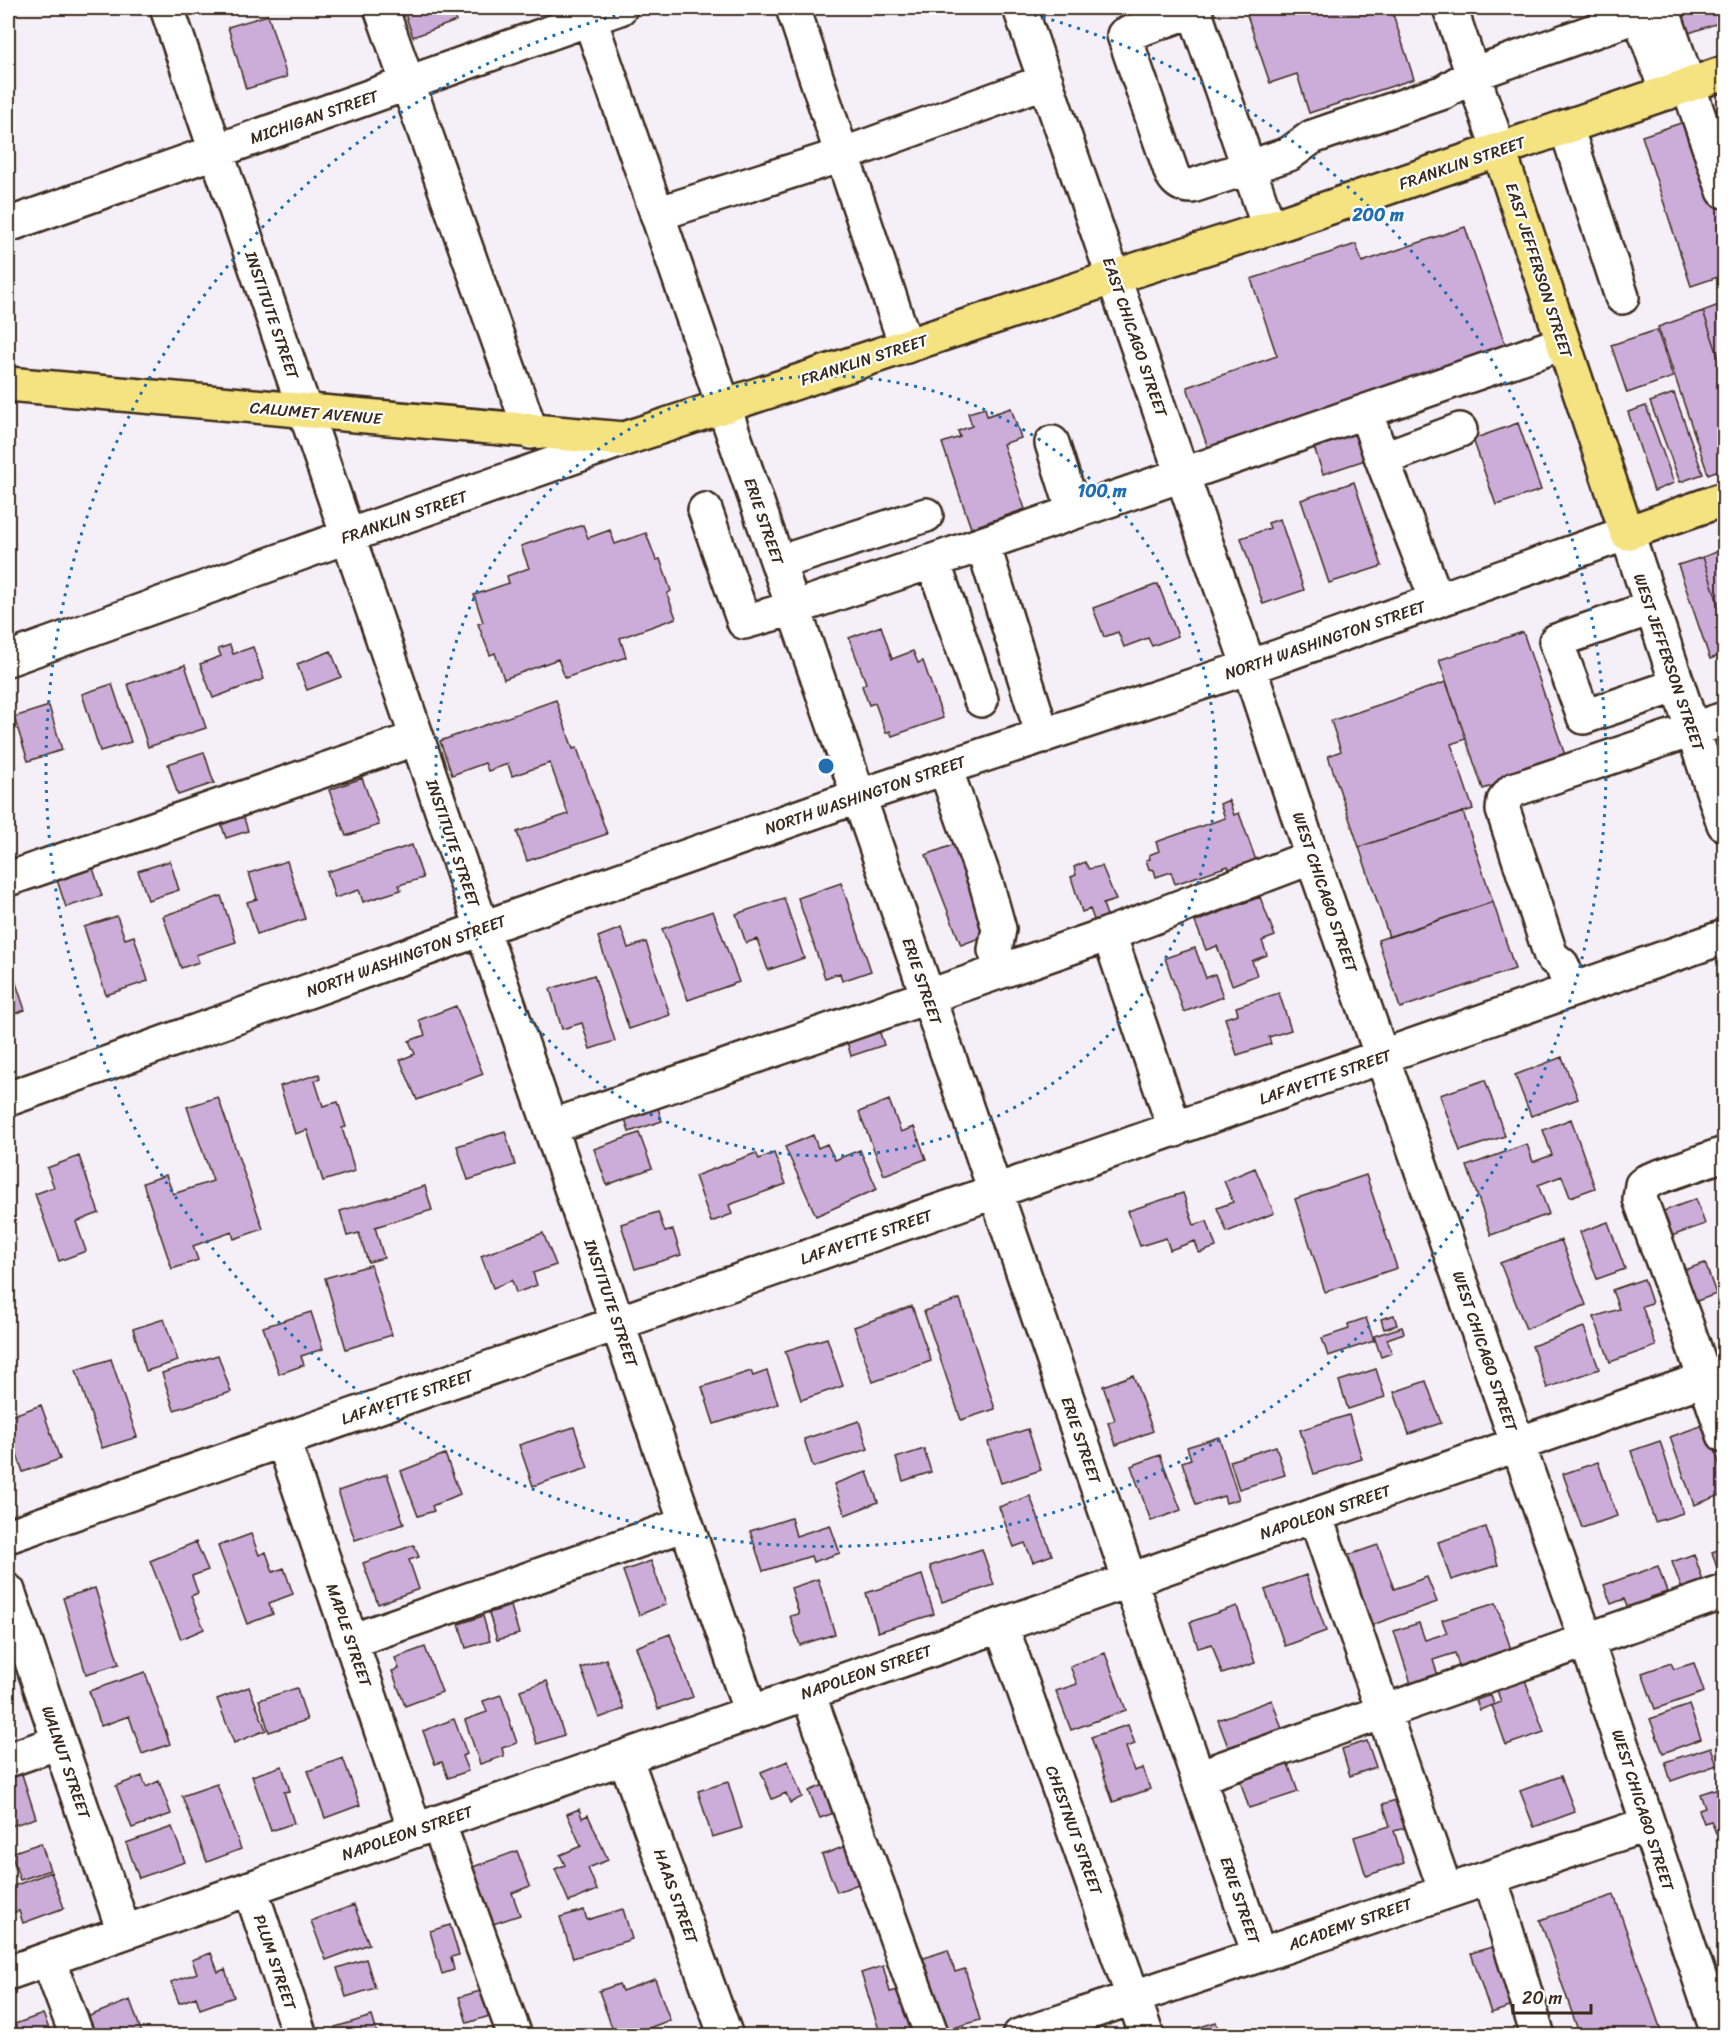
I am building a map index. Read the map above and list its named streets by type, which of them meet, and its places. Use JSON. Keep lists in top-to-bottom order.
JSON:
{
  "streets": {
    "main road": [
      "FRANKLIN STREET",
      "EAST JEFFERSON STREET",
      "CALUMET AVENUE",
      "NORTH WASHINGTON STREET"
    ],
    "street": [
      "MICHIGAN STREET",
      "INSTITUTE STREET",
      "EAST CHICAGO STREET",
      "ERIE STREET",
      "WEST JEFFERSON STREET",
      "WEST CHICAGO STREET",
      "LAFAYETTE STREET",
      "NAPOLEON STREET",
      "MAPLE STREET",
      "WALNUT STREET",
      "CHESTNUT STREET",
      "HAAS STREET",
      "ACADEMY STREET",
      "PLUM STREET"
    ]
  },
  "crossings": [
    ["MICHIGAN STREET", "INSTITUTE STREET"],
    ["MICHIGAN STREET", "ERIE STREET"],
    ["FRANKLIN STREET", "EAST JEFFERSON STREET"],
    ["FRANKLIN STREET", "INSTITUTE STREET"],
    ["FRANKLIN STREET", "EAST CHICAGO STREET"],
    ["FRANKLIN STREET", "CALUMET AVENUE"],
    ["FRANKLIN STREET", "ERIE STREET"],
    ["EAST JEFFERSON STREET", "NORTH WASHINGTON STREET"],
    ["EAST JEFFERSON STREET", "WEST JEFFERSON STREET"],
    ["INSTITUTE STREET", "CALUMET AVENUE"],
    ["INSTITUTE STREET", "NORTH WASHINGTON STREET"],
    ["INSTITUTE STREET", "LAFAYETTE STREET"],
    ["INSTITUTE STREET", "NAPOLEON STREET"],
    ["EAST CHICAGO STREET", "NORTH WASHINGTON STREET"],
    ["EAST CHICAGO STREET", "WEST CHICAGO STREET"],
    ["ERIE STREET", "NORTH WASHINGTON STREET"],
    ["ERIE STREET", "LAFAYETTE STREET"],
    ["ERIE STREET", "NAPOLEON STREET"],
    ["ERIE STREET", "ACADEMY STREET"],
    ["NORTH WASHINGTON STREET", "WEST JEFFERSON STREET"],
    ["NORTH WASHINGTON STREET", "WEST CHICAGO STREET"],
    ["WEST CHICAGO STREET", "LAFAYETTE STREET"],
    ["WEST CHICAGO STREET", "NAPOLEON STREET"],
    ["WEST CHICAGO STREET", "ACADEMY STREET"],
    ["LAFAYETTE STREET", "MAPLE STREET"],
    ["NAPOLEON STREET", "MAPLE STREET"],
    ["NAPOLEON STREET", "WALNUT STREET"],
    ["NAPOLEON STREET", "CHESTNUT STREET"],
    ["NAPOLEON STREET", "HAAS STREET"],
    ["NAPOLEON STREET", "PLUM STREET"],
    ["CHESTNUT STREET", "ACADEMY STREET"]
  ],
  "scale_bar": "20 m",
  "rings": ["200 m", "100 m"]
}
